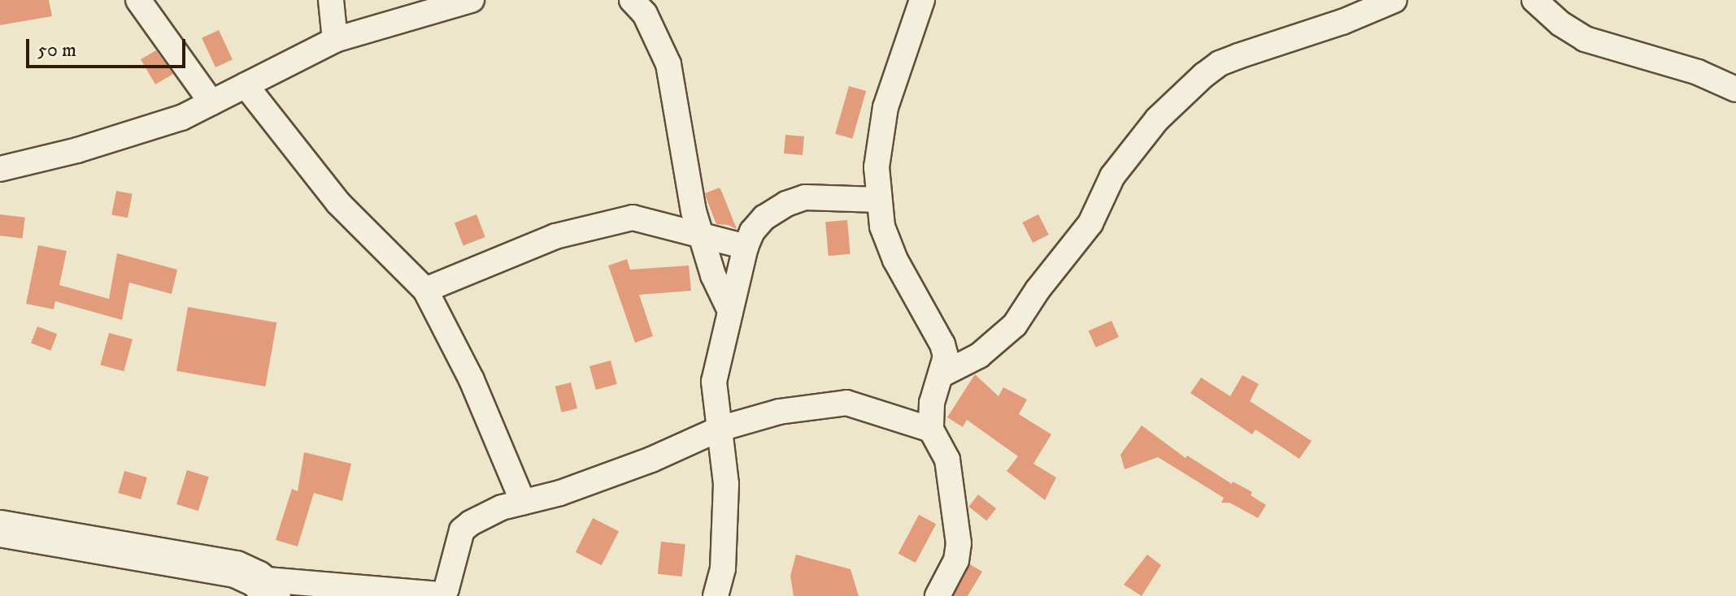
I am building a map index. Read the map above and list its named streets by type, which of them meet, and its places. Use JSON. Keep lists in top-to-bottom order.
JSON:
{
  "scale_bar": "50 m"
}
